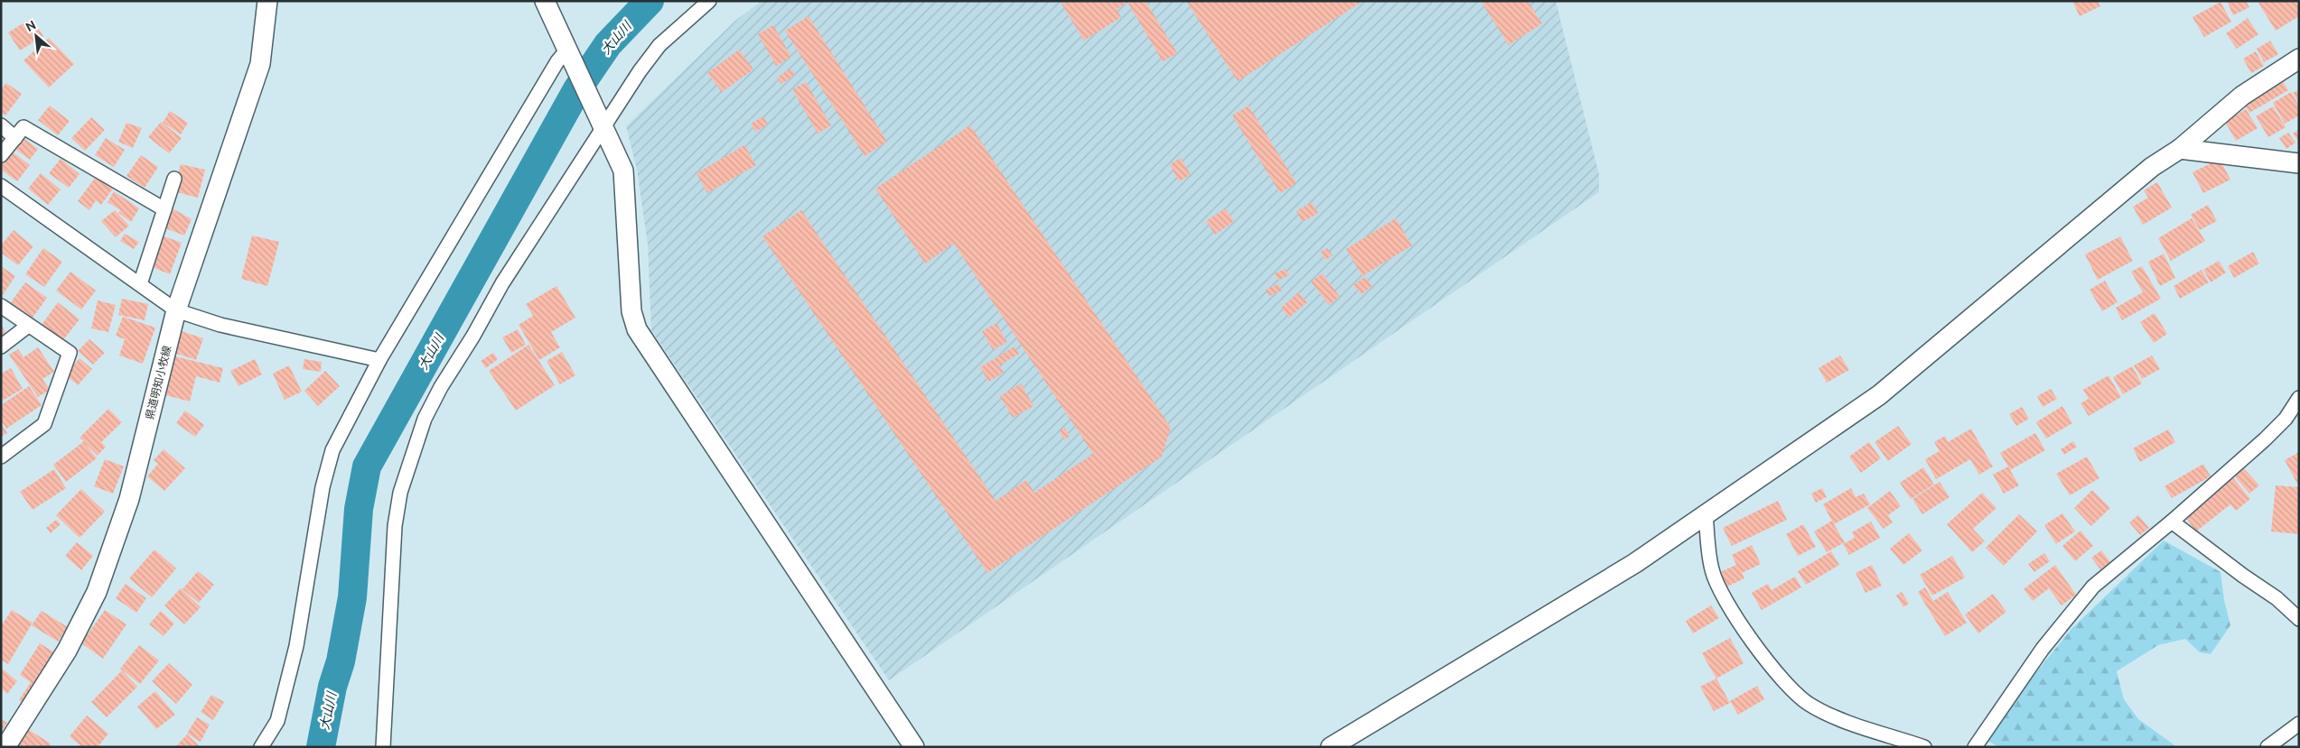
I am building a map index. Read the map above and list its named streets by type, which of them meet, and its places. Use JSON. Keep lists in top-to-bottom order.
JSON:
{
  "streets": {
    "street": ["県道明知小牧線"]
  },
  "water": ["大山川"],
  "north": "top left"
}
